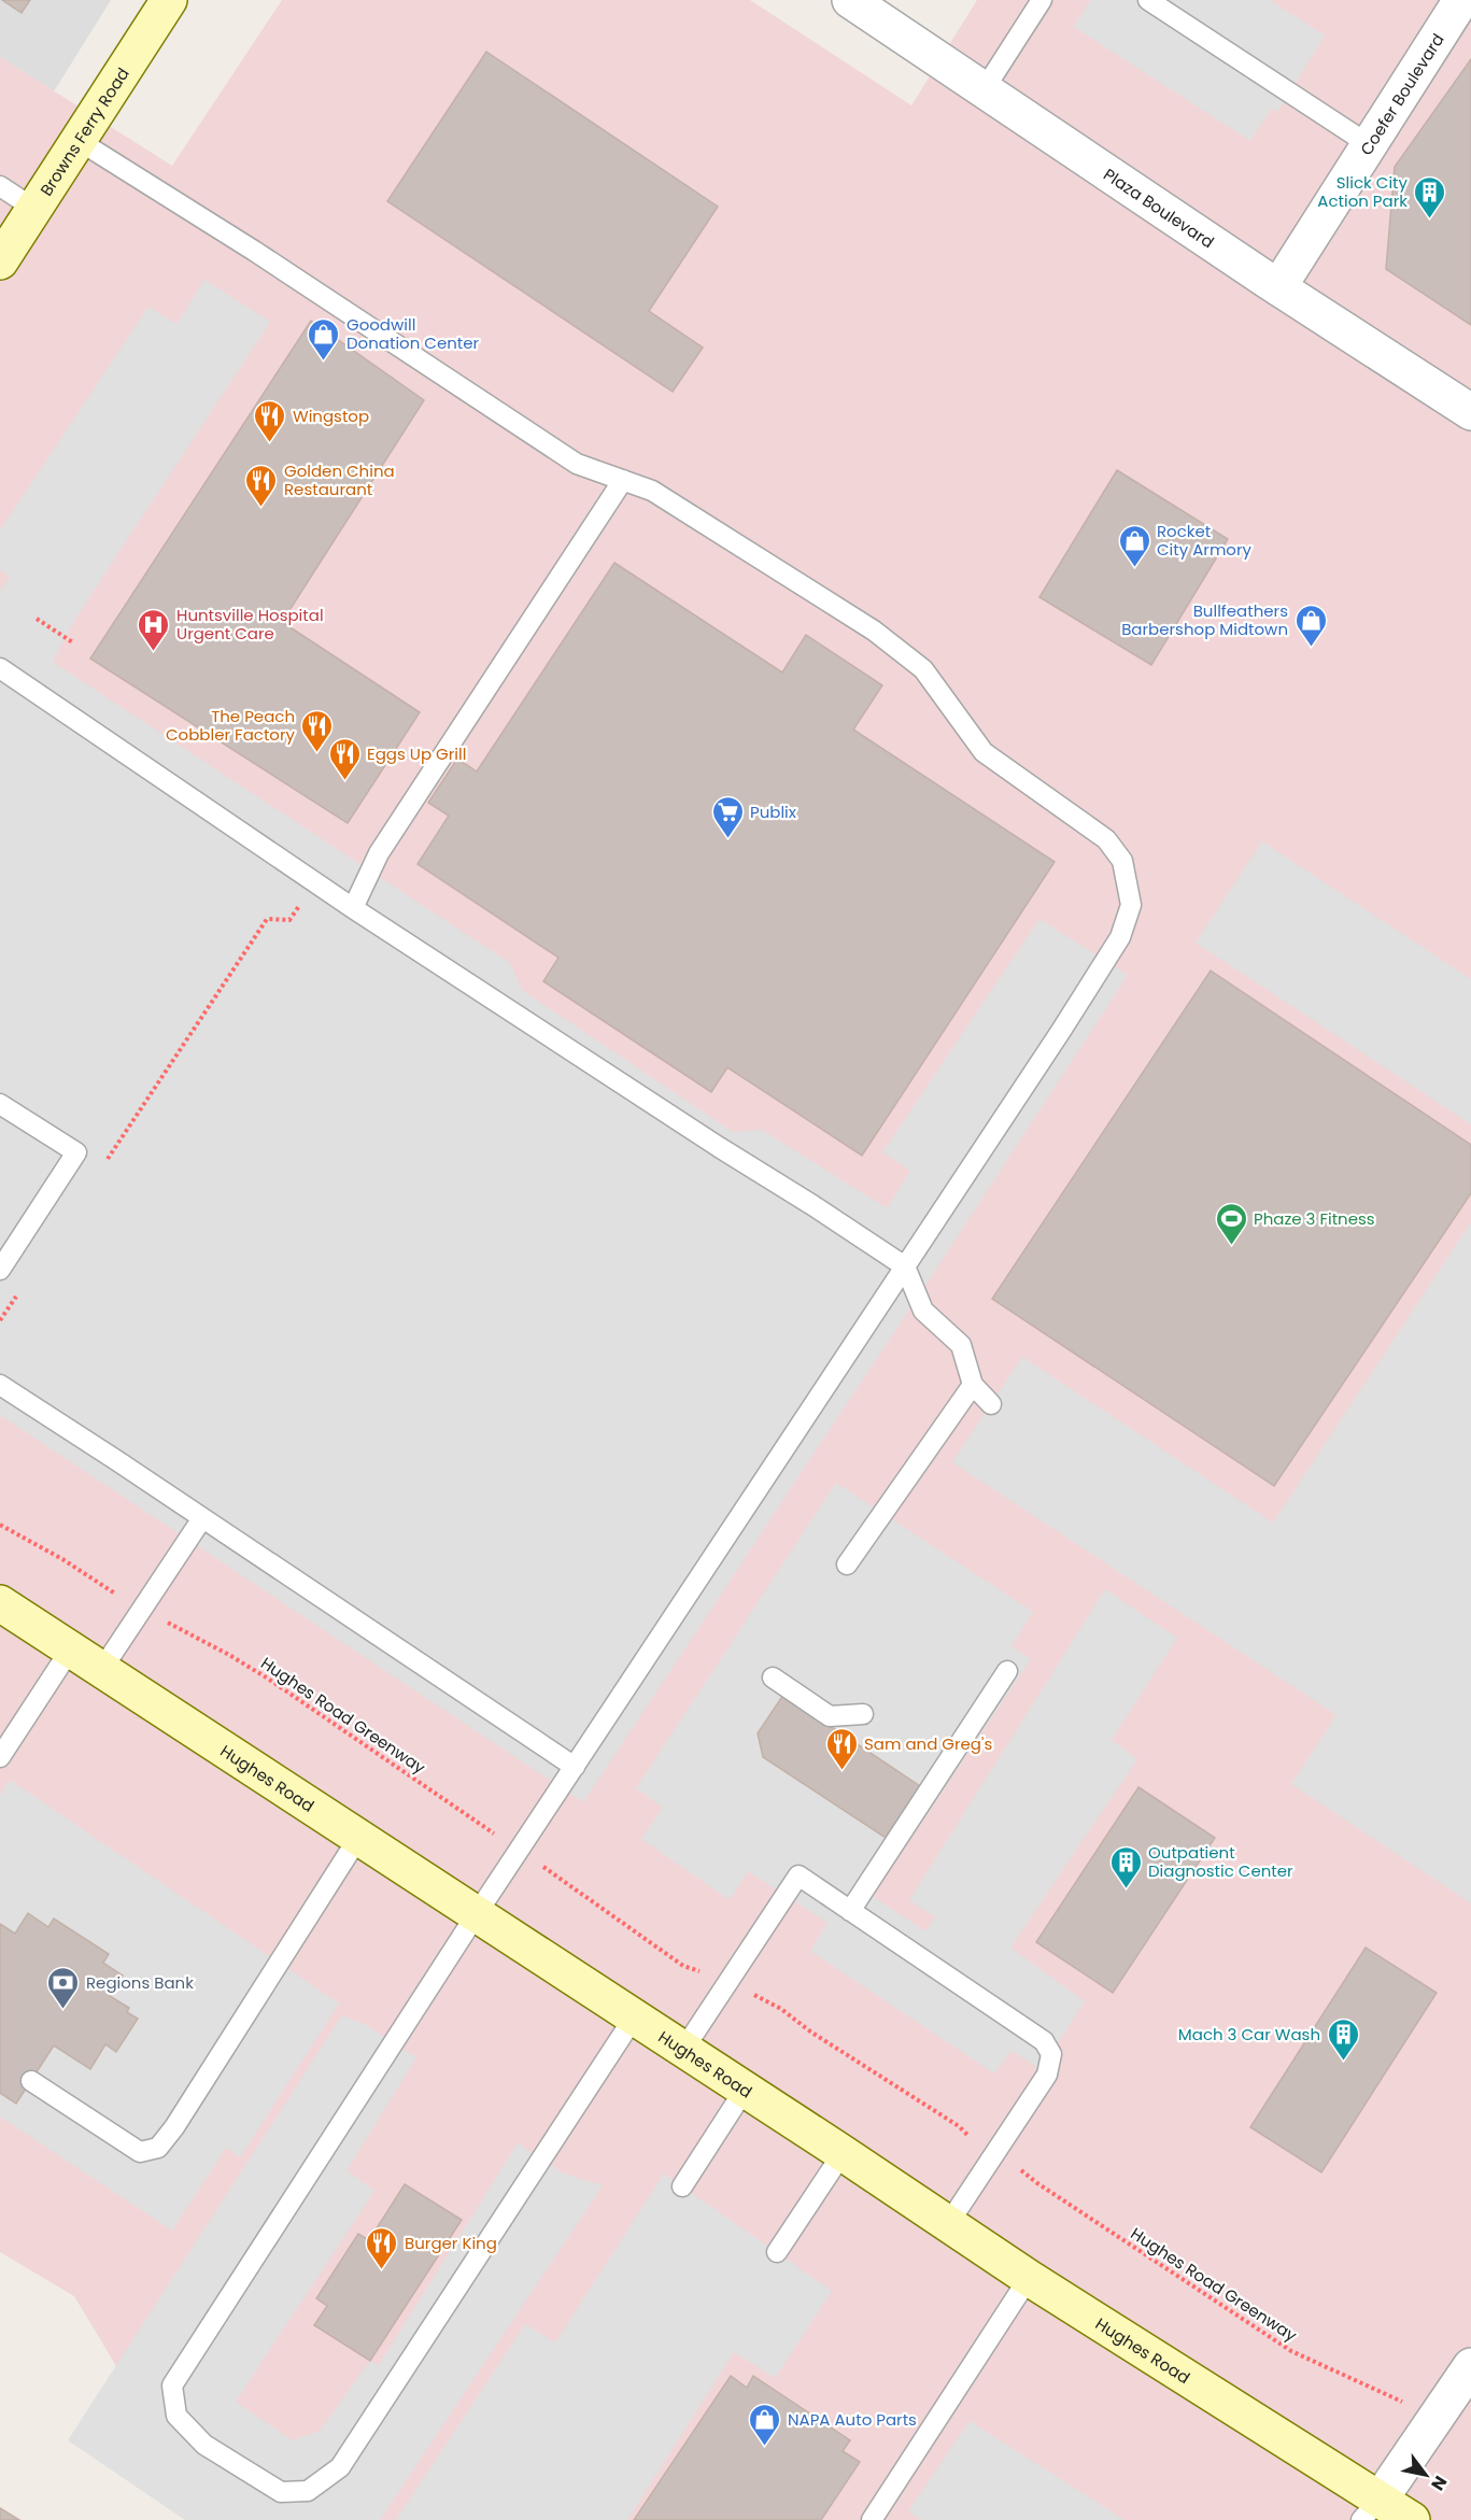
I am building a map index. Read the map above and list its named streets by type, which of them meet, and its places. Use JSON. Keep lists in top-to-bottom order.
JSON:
{
  "streets": {
    "main road": ["Browns Ferry Road", "Hughes Road"],
    "street": ["Coefer Boulevard", "Plaza Boulevard"],
    "path": ["Hughes Road Greenway"]
  },
  "crossings": [
    ["Coefer Boulevard", "Plaza Boulevard"]
  ],
  "places": {
    "building": ["Slick City Action Park", "Outpatient Diagnostic Center", "Mach 3 Car Wash"],
    "shop": [
      "Goodwill Donation Center",
      "Rocket City Armory",
      "Bullfeathers Barbershop Midtown",
      "NAPA Auto Parts"
    ],
    "restaurant": [
      "Wingstop",
      "Golden China Restaurant",
      "The Peach Cobbler Factory",
      "Eggs Up Grill",
      "Sam and Greg's",
      "Burger King"
    ],
    "hospital": ["Huntsville Hospital Urgent Care"],
    "supermarket": ["Publix"],
    "sports": ["Phaze 3 Fitness"],
    "bank": ["Regions Bank"]
  },
  "north": "bottom right"
}
